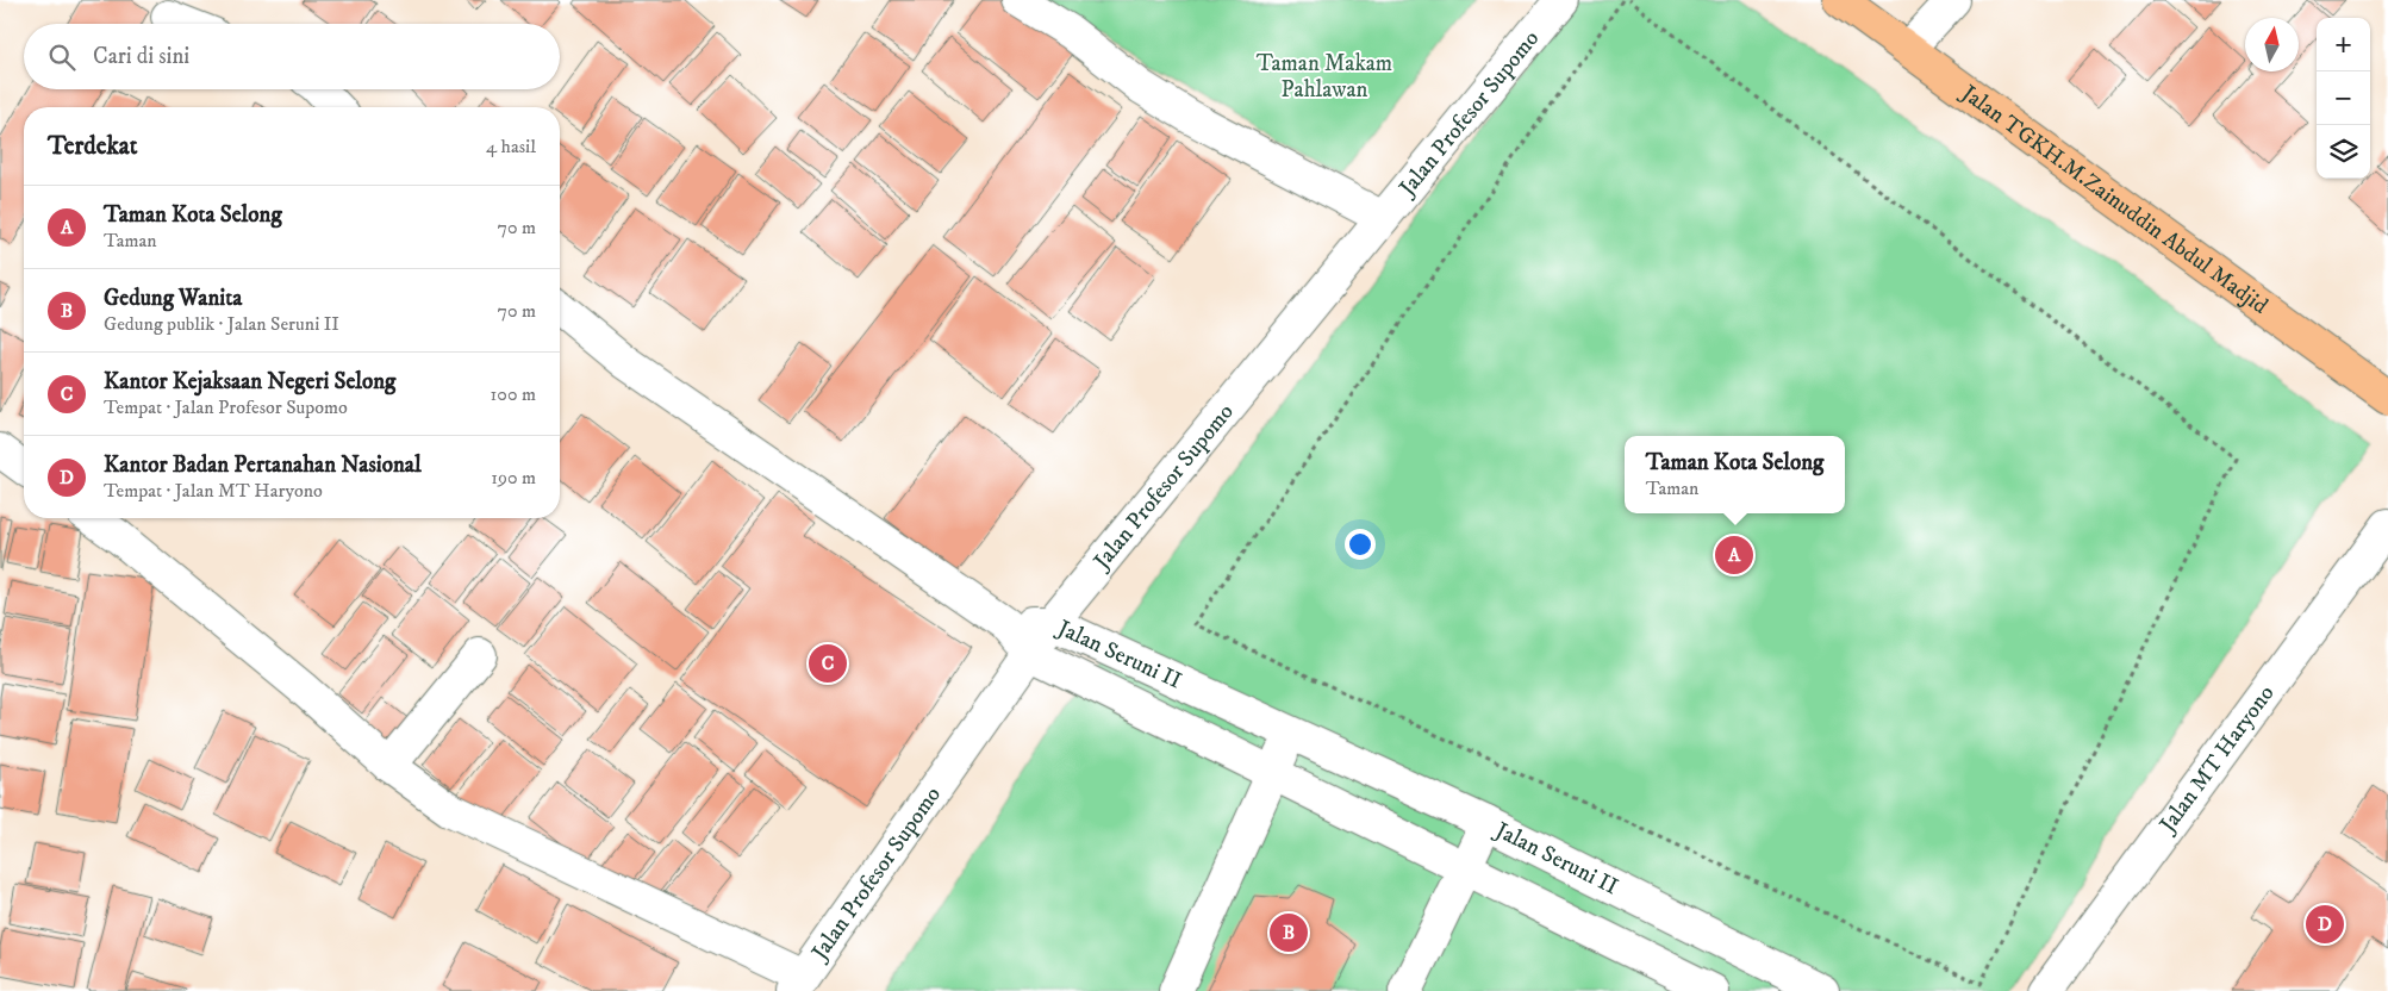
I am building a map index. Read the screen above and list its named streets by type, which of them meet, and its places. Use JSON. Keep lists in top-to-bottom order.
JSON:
{
  "streets": {
    "main road": ["Jalan TGKH.M.Zainuddin Abdul Madjid"],
    "street": ["Jalan Profesor Supomo", "Jalan Seruni II", "Jalan MT Haryono"]
  },
  "crossings": [
    ["Jalan Profesor Supomo", "Jalan Seruni II"]
  ],
  "parks": ["Taman Makam Pahlawan"],
  "north": "top",
  "page": {
    "map_buttons": ["+", "−"],
    "search": "Cari di sini",
    "heading": ["Terdekat", "4 hasil"],
    "list": [
      {
        "mark": "A",
        "name": "Taman Kota Selong",
        "note": "Taman",
        "value": "70 m"
      },
      {
        "mark": "B",
        "name": "Gedung Wanita",
        "note": "Gedung publik · Jalan Seruni II",
        "value": "70 m"
      },
      {
        "mark": "C",
        "name": "Kantor Kejaksaan Negeri Selong",
        "note": "Tempat · Jalan Profesor Supomo",
        "value": "100 m"
      },
      {
        "mark": "D",
        "name": "Kantor Badan Pertanahan Nasional",
        "note": "Tempat · Jalan MT Haryono",
        "value": "190 m"
      }
    ],
    "popup": ["Taman Kota Selong", "Taman"],
    "pins": [
      "A",
      "C",
      "D",
      "B"
    ]
  }
}
